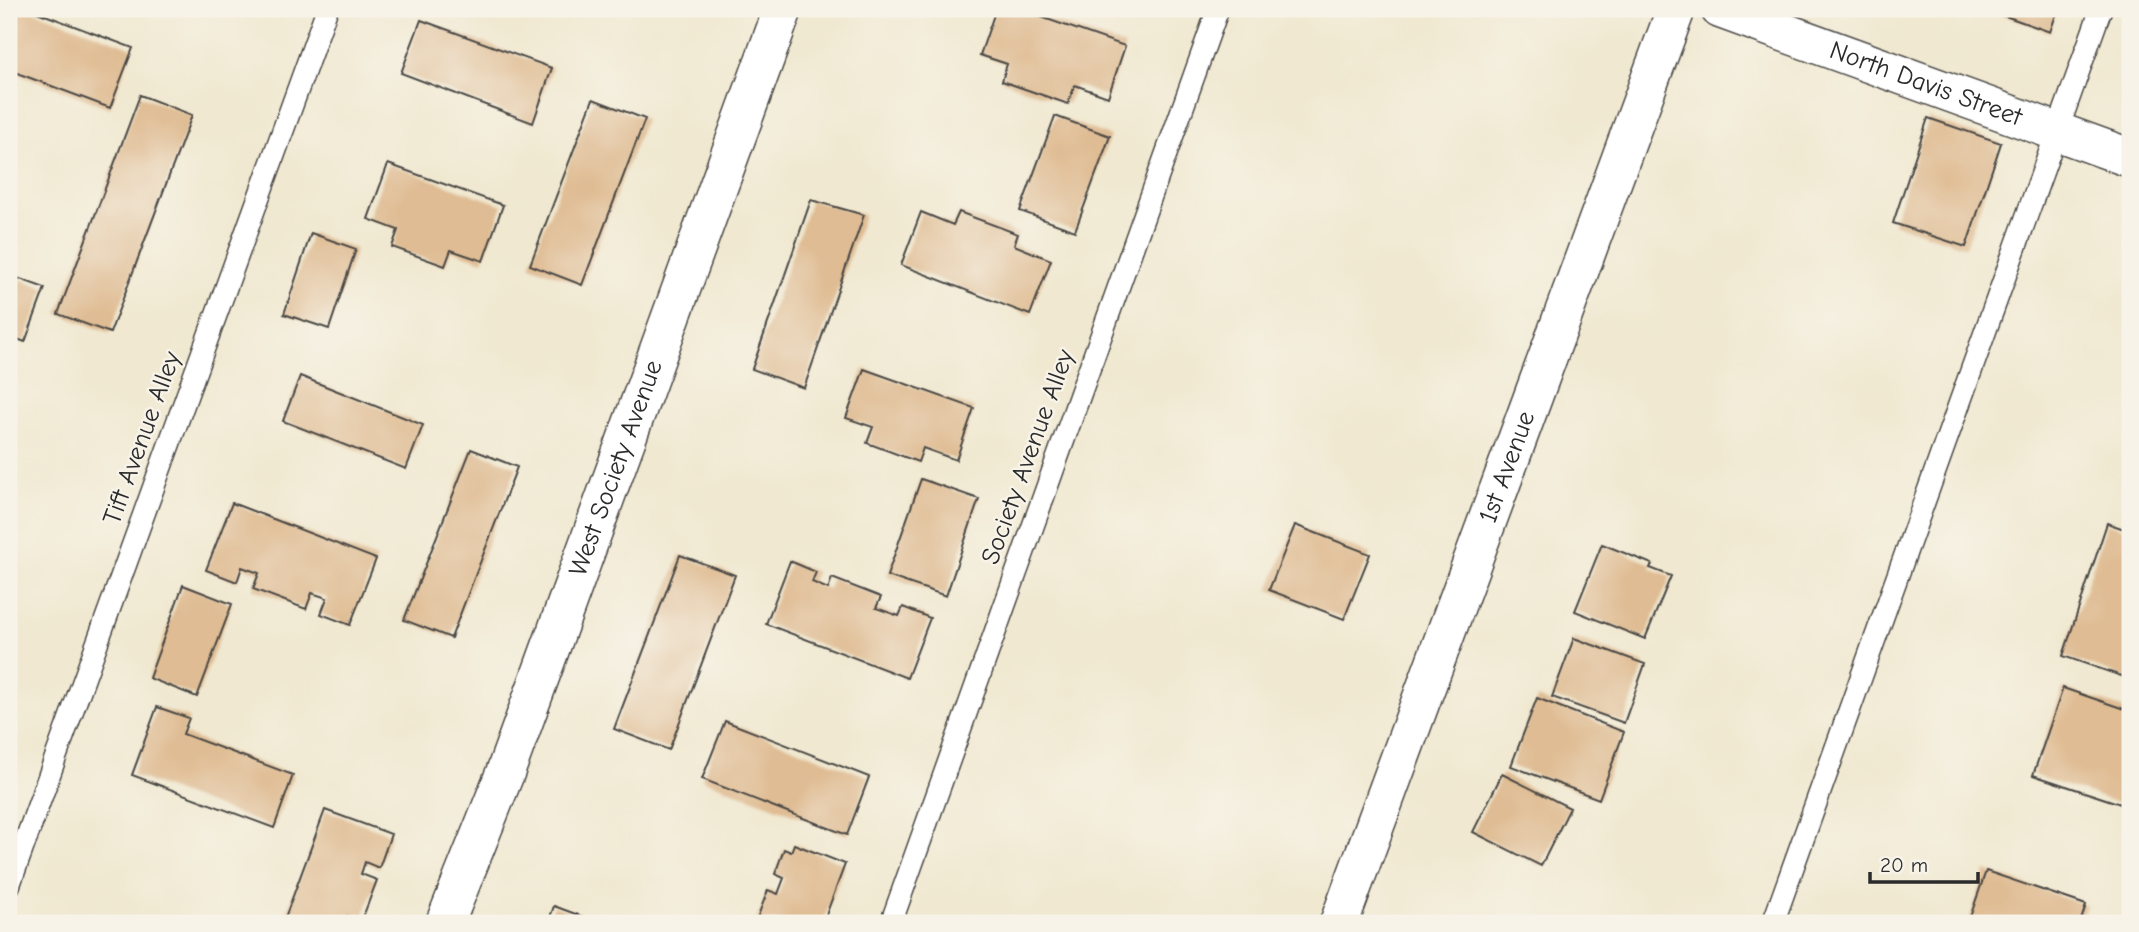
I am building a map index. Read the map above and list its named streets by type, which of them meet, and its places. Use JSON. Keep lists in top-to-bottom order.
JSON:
{
  "streets": {
    "street": ["North Davis Street", "1st Avenue", "West Society Avenue"],
    "lane": ["Tift Avenue Alley", "Society Avenue Alley"]
  },
  "scale_bar": "20 m"
}
